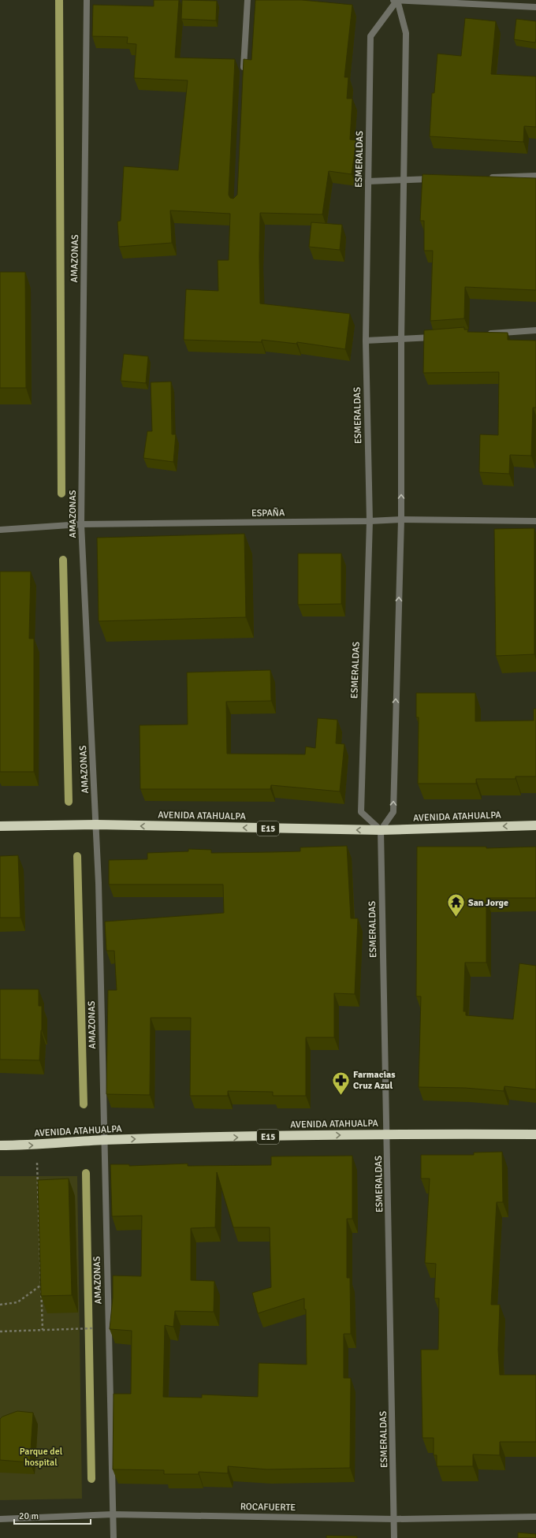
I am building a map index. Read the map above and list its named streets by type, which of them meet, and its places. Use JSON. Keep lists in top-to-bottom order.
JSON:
{
  "streets": {
    "highway": ["AVENIDA ATAHUALPA", "E15"],
    "street": [
      "ESMERALDAS",
      "AMAZONAS",
      "ESPAÑA",
      "ROCAFUERTE"
    ]
  },
  "crossings": [
    ["ESMERALDAS", "ESPAÑA"],
    ["ESMERALDAS", "AVENIDA ATAHUALPA"],
    ["ESMERALDAS", "ROCAFUERTE"],
    ["AMAZONAS", "ESPAÑA"],
    ["AMAZONAS", "AVENIDA ATAHUALPA"],
    ["AMAZONAS", "ROCAFUERTE"]
  ],
  "parks": ["Parque del hospital"],
  "places": {
    "temple": ["San Jorge"],
    "pharmacy": ["Farmacias Cruz Azul"]
  },
  "scale_bar": "20 m"
}
